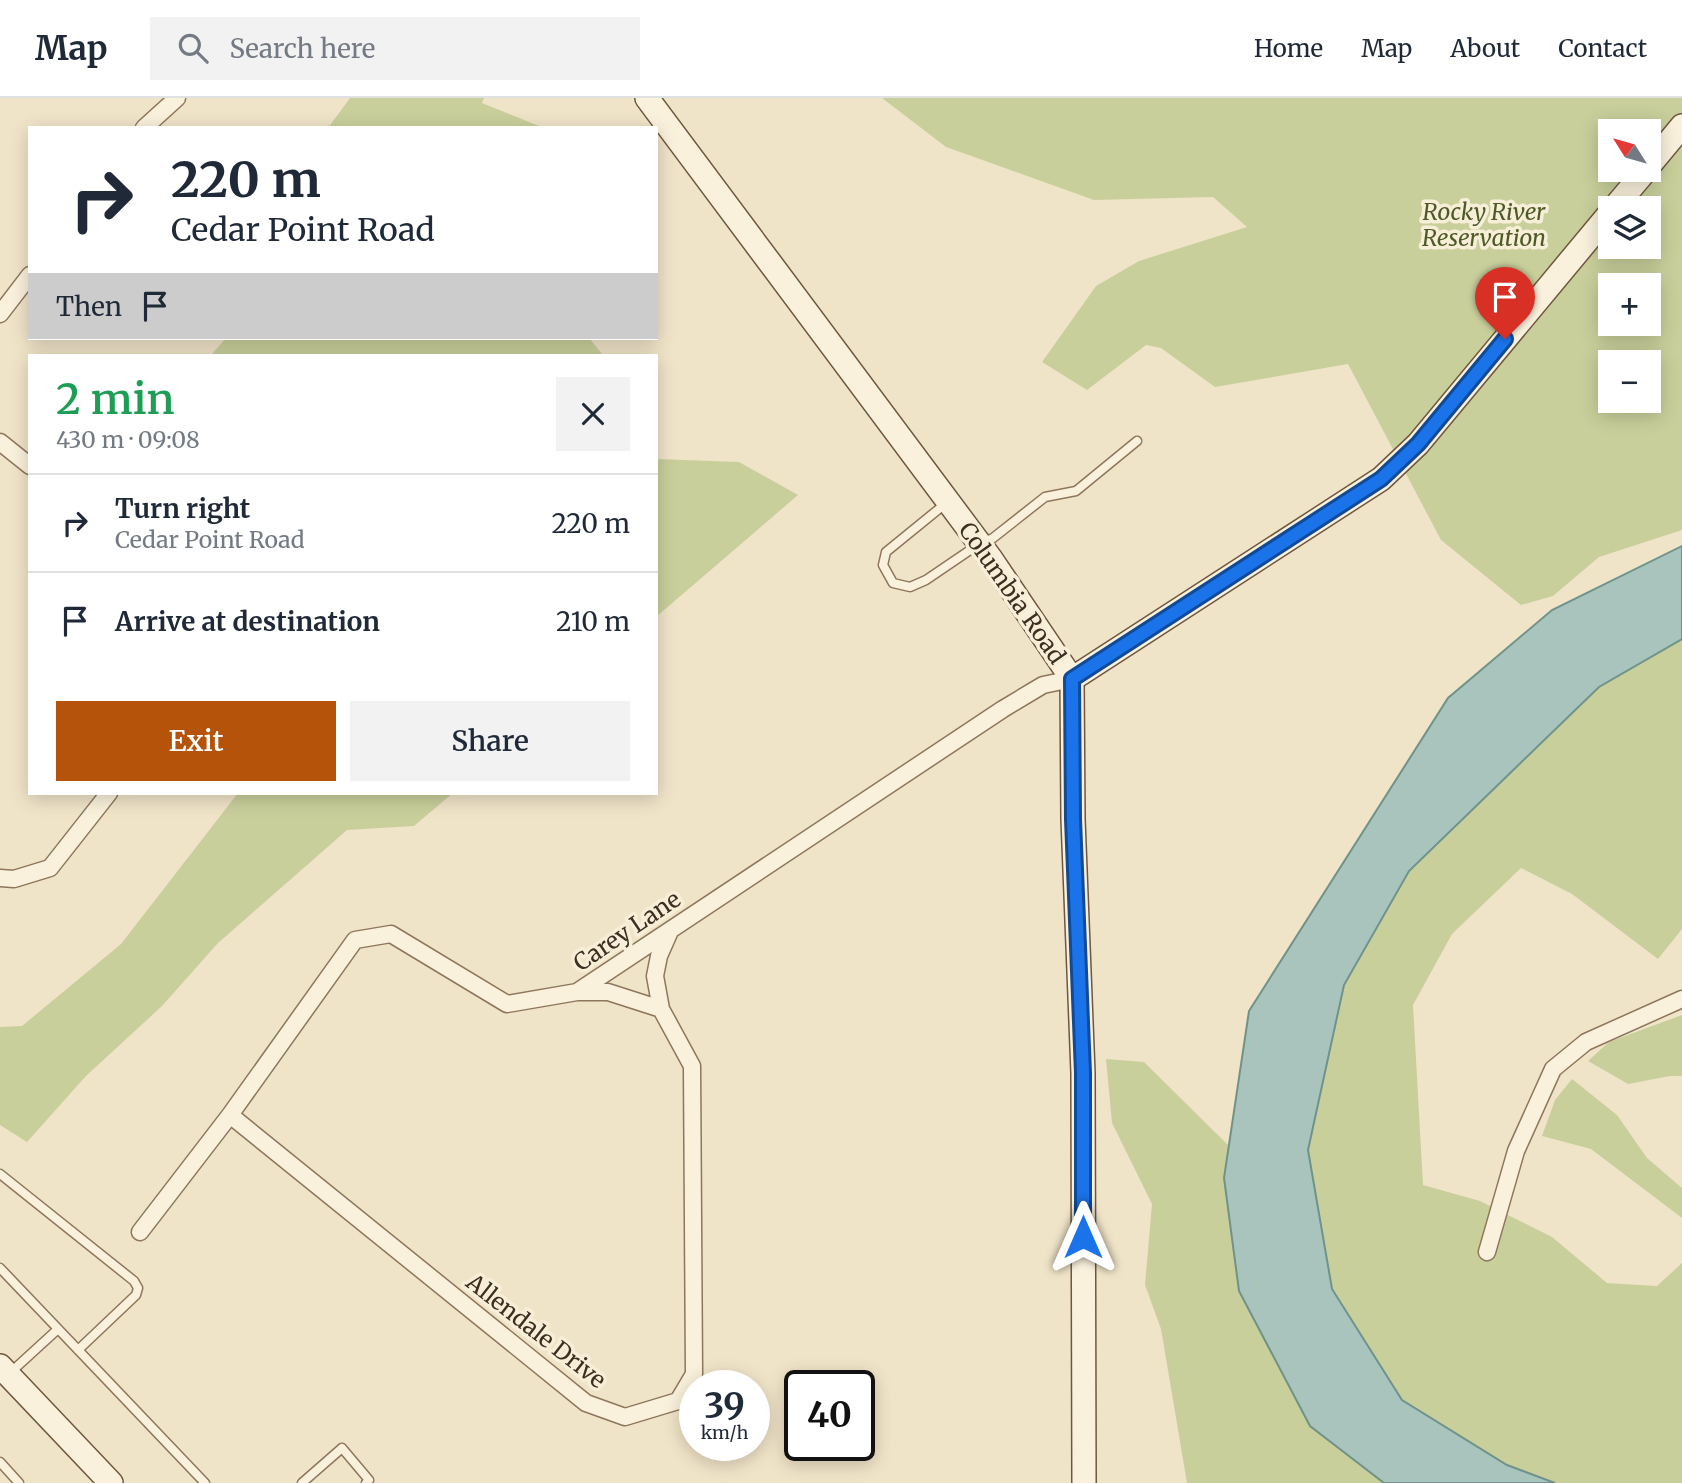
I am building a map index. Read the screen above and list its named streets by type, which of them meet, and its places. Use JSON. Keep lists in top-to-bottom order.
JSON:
{
  "streets": {
    "street": ["Columbia Road", "Carey Lane", "Allendale Drive"]
  },
  "crossings": [
    ["Columbia Road", "Carey Lane"],
    ["Carey Lane", "Allendale Drive"]
  ],
  "parks": ["Rocky River Reservation"],
  "north": "top left",
  "page": {
    "header": "Map",
    "search": "Search here",
    "nav": [
      "Home",
      "Map",
      "About",
      "Contact"
    ],
    "map_buttons": ["+", "−"],
    "turn": ["220 m", "Cedar Point Road"],
    "then": "Then",
    "heading": ["2 min", "430 m · 09:08"],
    "list": [
      {
        "name": "Turn right",
        "note": "Cedar Point Road",
        "value": "220 m"
      },
      {
        "name": "Arrive at destination",
        "value": "210 m"
      }
    ],
    "buttons": ["Exit", "Share"],
    "speed": "39 km/h",
    "limit": "40"
  }
}
